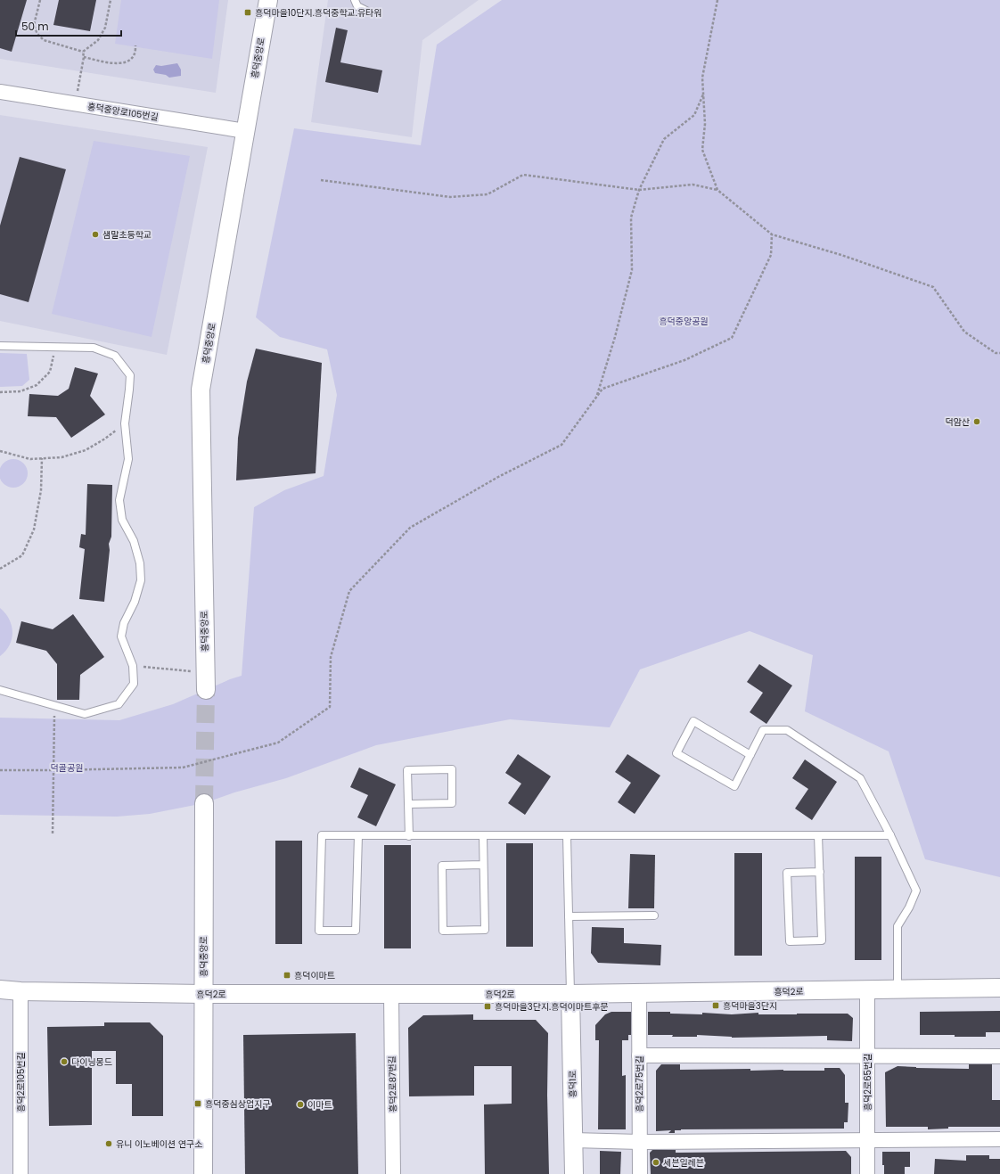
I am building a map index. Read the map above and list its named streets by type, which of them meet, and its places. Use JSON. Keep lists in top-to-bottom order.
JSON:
{
  "streets": {
    "street": [
      "흥덕중앙로",
      "흥덕중앙로105번길",
      "흥덕2로",
      "흥덕2로105번길",
      "흥덕2로65번길",
      "흥덕2로87번길",
      "흥덕1로",
      "흥덕2로75번길"
    ]
  },
  "crossings": [
    ["흥덕중앙로", "흥덕중앙로105번길"],
    ["흥덕중앙로", "흥덕2로"],
    ["흥덕2로", "흥덕2로105번길"],
    ["흥덕2로", "흥덕2로65번길"],
    ["흥덕2로", "흥덕2로87번길"],
    ["흥덕2로", "흥덕1로"],
    ["흥덕2로", "흥덕2로75번길"]
  ],
  "parks": ["흥덕중앙공원", "덕골공원"],
  "places": {
    "transit": [
      "흥덕마을10단지.흥덕중학교.유타워",
      "흥덕이마트",
      "흥덕마을3단지",
      "흥덕마을3단지.흥덕이마트후문",
      "흥덕중심상업지구"
    ],
    "other": [
      "샘말초등학교",
      "덕암산",
      "다이닝몽드",
      "이마트",
      "유니 이노베이션 연구소",
      "세븐일레븐"
    ]
  },
  "scale_bar": "50 m"
}
